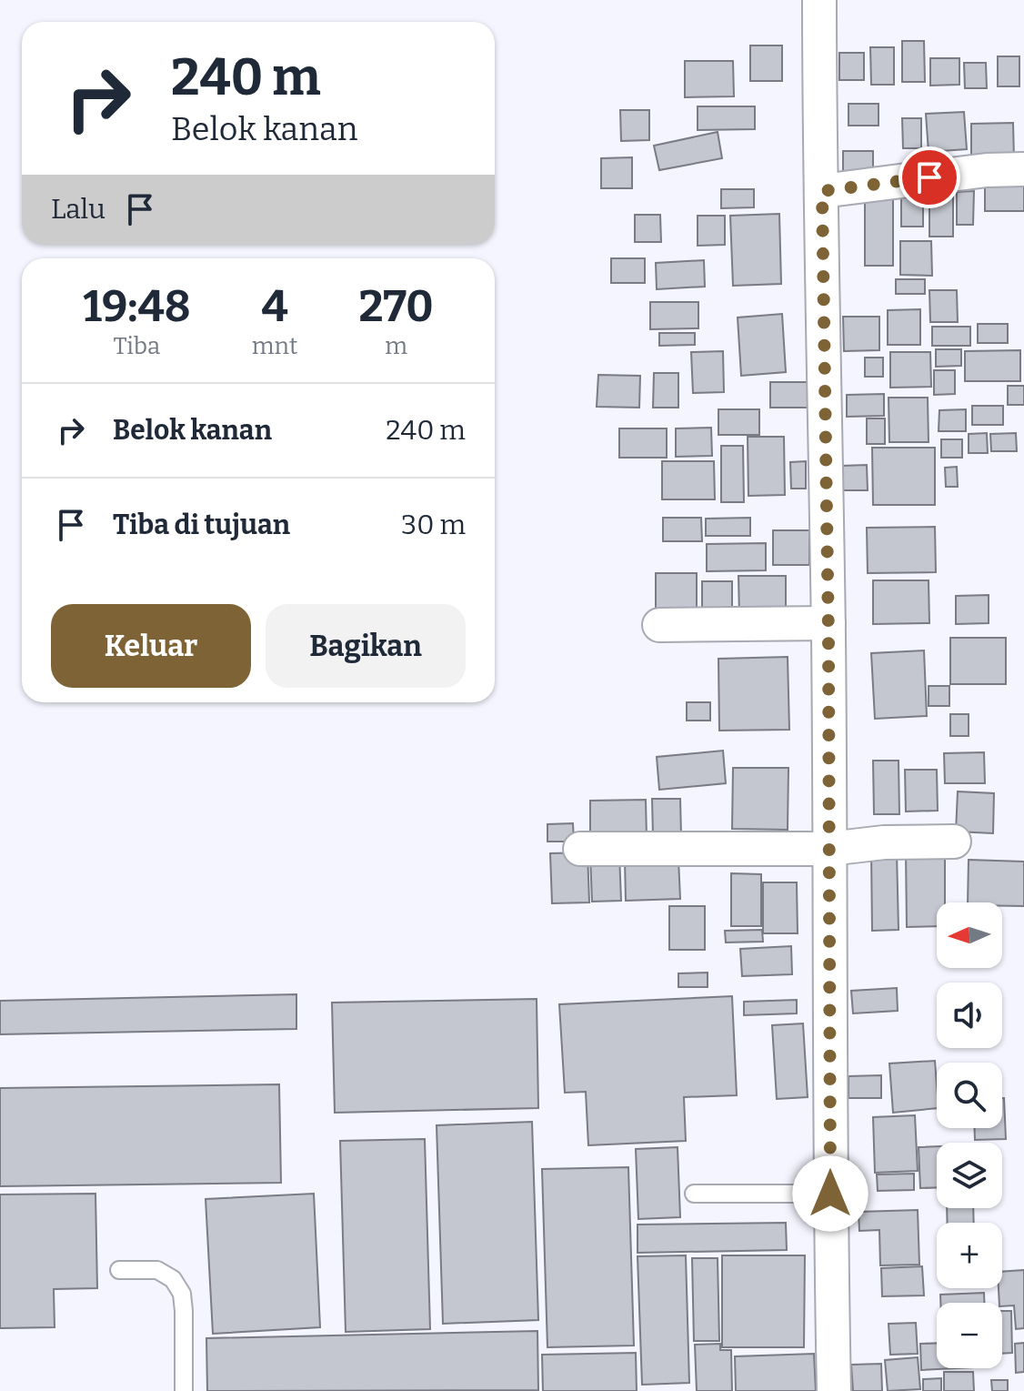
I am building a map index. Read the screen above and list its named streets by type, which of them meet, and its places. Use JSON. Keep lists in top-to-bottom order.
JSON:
{
  "north": "left",
  "page": {
    "turn": ["240 m", "Belok kanan"],
    "then": "Lalu",
    "eta": [
      "19:48",
      "Tiba",
      "4",
      "mnt",
      "270",
      "m"
    ],
    "list": [
      {
        "name": "Belok kanan",
        "value": "240 m"
      },
      {
        "name": "Tiba di tujuan",
        "value": "30 m"
      }
    ],
    "buttons": ["Keluar", "Bagikan"],
    "map_buttons": ["+", "−"]
  }
}
